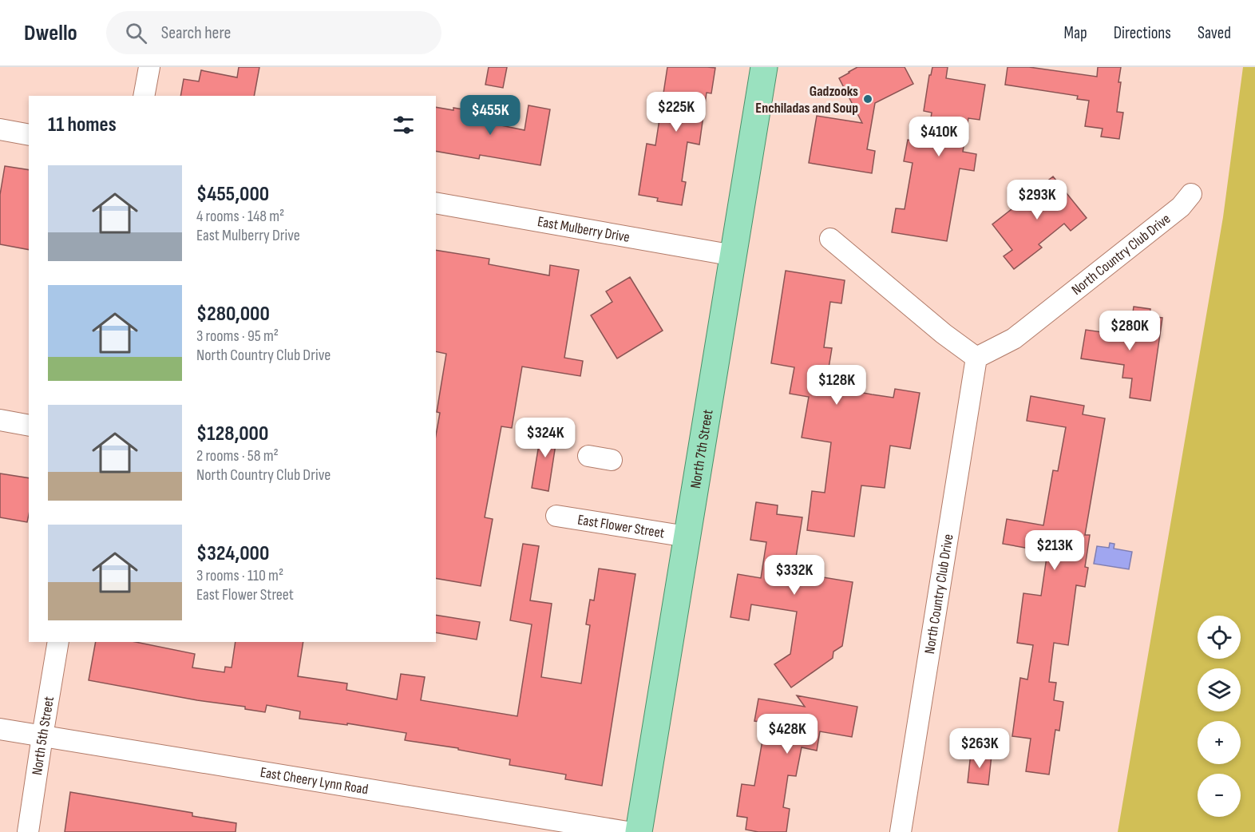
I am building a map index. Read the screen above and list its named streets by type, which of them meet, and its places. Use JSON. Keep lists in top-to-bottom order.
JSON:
{
  "streets": {
    "main road": ["North 7th Street"],
    "street": [
      "East Mulberry Drive",
      "North Country Club Drive",
      "East Flower Street",
      "North 5th Street",
      "East Cheery Lynn Road"
    ]
  },
  "crossings": [
    ["East Mulberry Drive", "North 7th Street"],
    ["North 7th Street", "East Flower Street"],
    ["North 5th Street", "East Cheery Lynn Road"]
  ],
  "places": ["Gadzooks Enchiladas and Soup"],
  "page": {
    "header": "Dwello",
    "search": "Search here",
    "nav": ["Map", "Directions", "Saved"],
    "price": [
      "$225K",
      "$455K",
      "$410K",
      "$293K",
      "$280K",
      "$128K",
      "$324K",
      "$213K",
      "$332K",
      "$428K",
      "$263K"
    ],
    "heading": "11 homes",
    "list": [
      {
        "name": "$455,000",
        "note": "4 rooms · 148 m² · East Mulberry Drive"
      },
      {
        "name": "$280,000",
        "note": "3 rooms · 95 m² · North Country Club Drive"
      },
      {
        "name": "$128,000",
        "note": "2 rooms · 58 m² · North Country Club Drive"
      },
      {
        "name": "$324,000",
        "note": "3 rooms · 110 m² · East Flower Street"
      }
    ],
    "map_buttons": ["+", "−"]
  }
}
